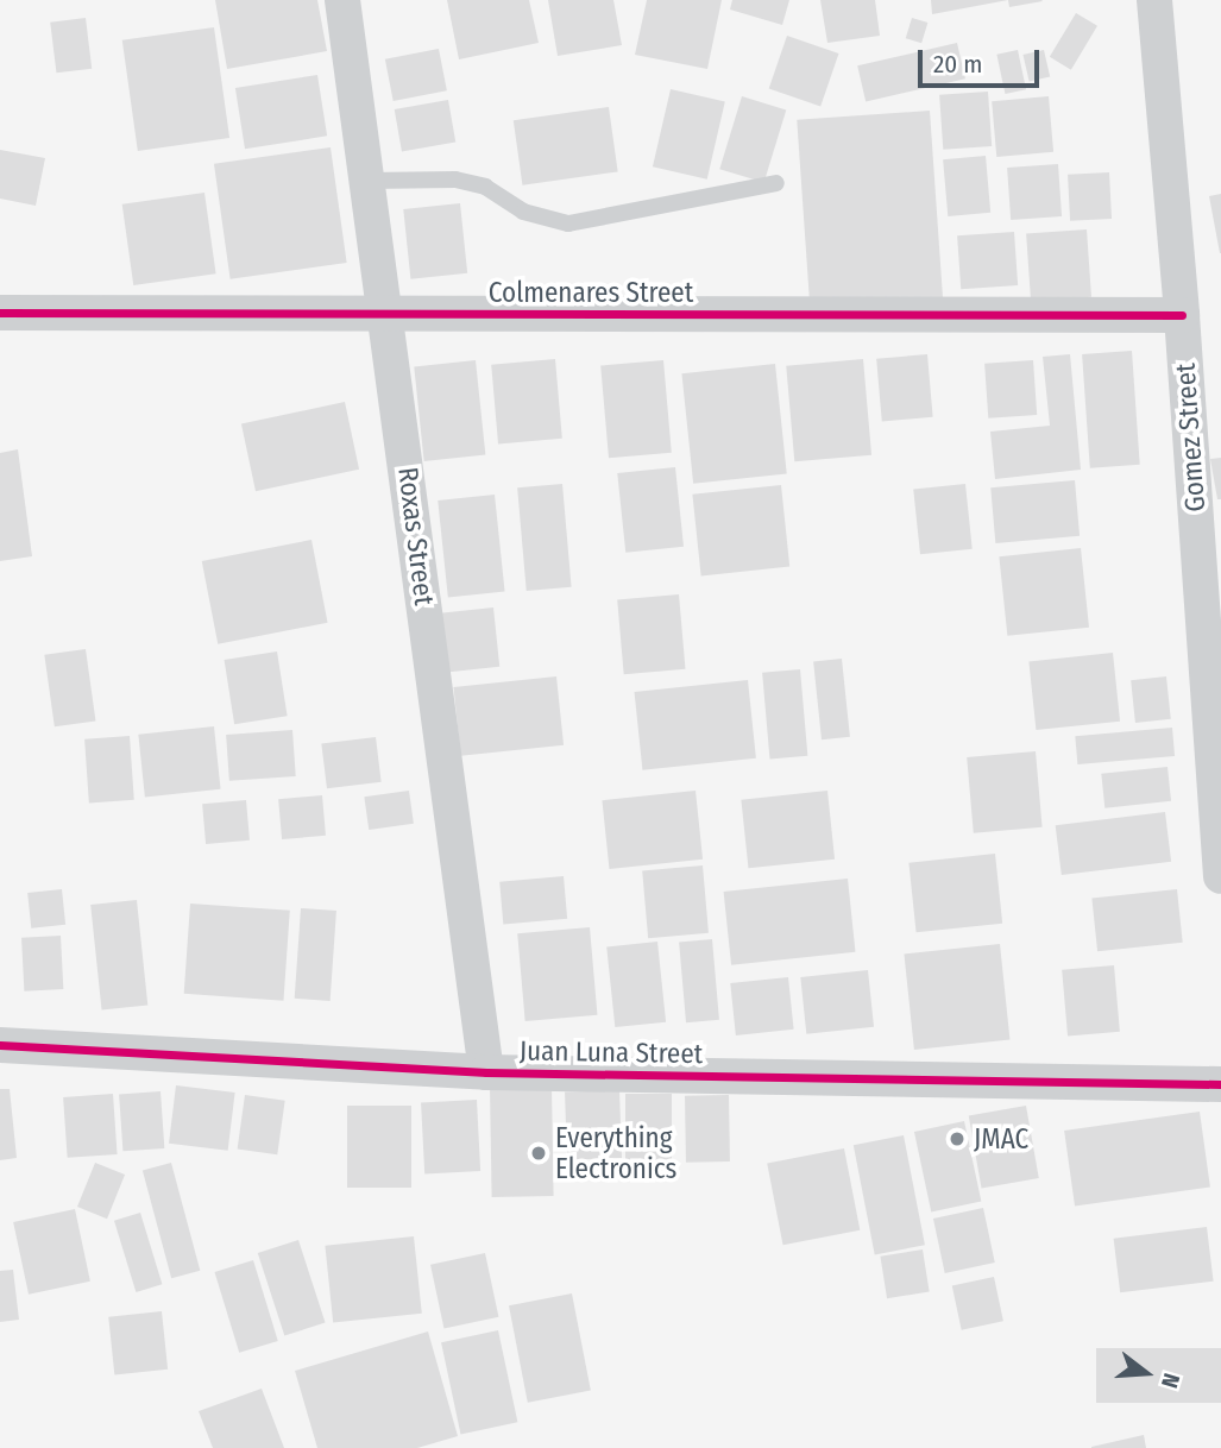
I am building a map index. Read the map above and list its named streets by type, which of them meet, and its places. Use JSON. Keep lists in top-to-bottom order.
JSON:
{
  "streets": {
    "street": [
      "Colmenares Street",
      "Gomez Street",
      "Roxas Street",
      "Juan Luna Street"
    ]
  },
  "crossings": [
    ["Colmenares Street", "Gomez Street"],
    ["Colmenares Street", "Roxas Street"],
    ["Roxas Street", "Juan Luna Street"]
  ],
  "places": ["JMAC", "Everything Electronics"],
  "scale_bar": "20 m",
  "north": "right"
}
